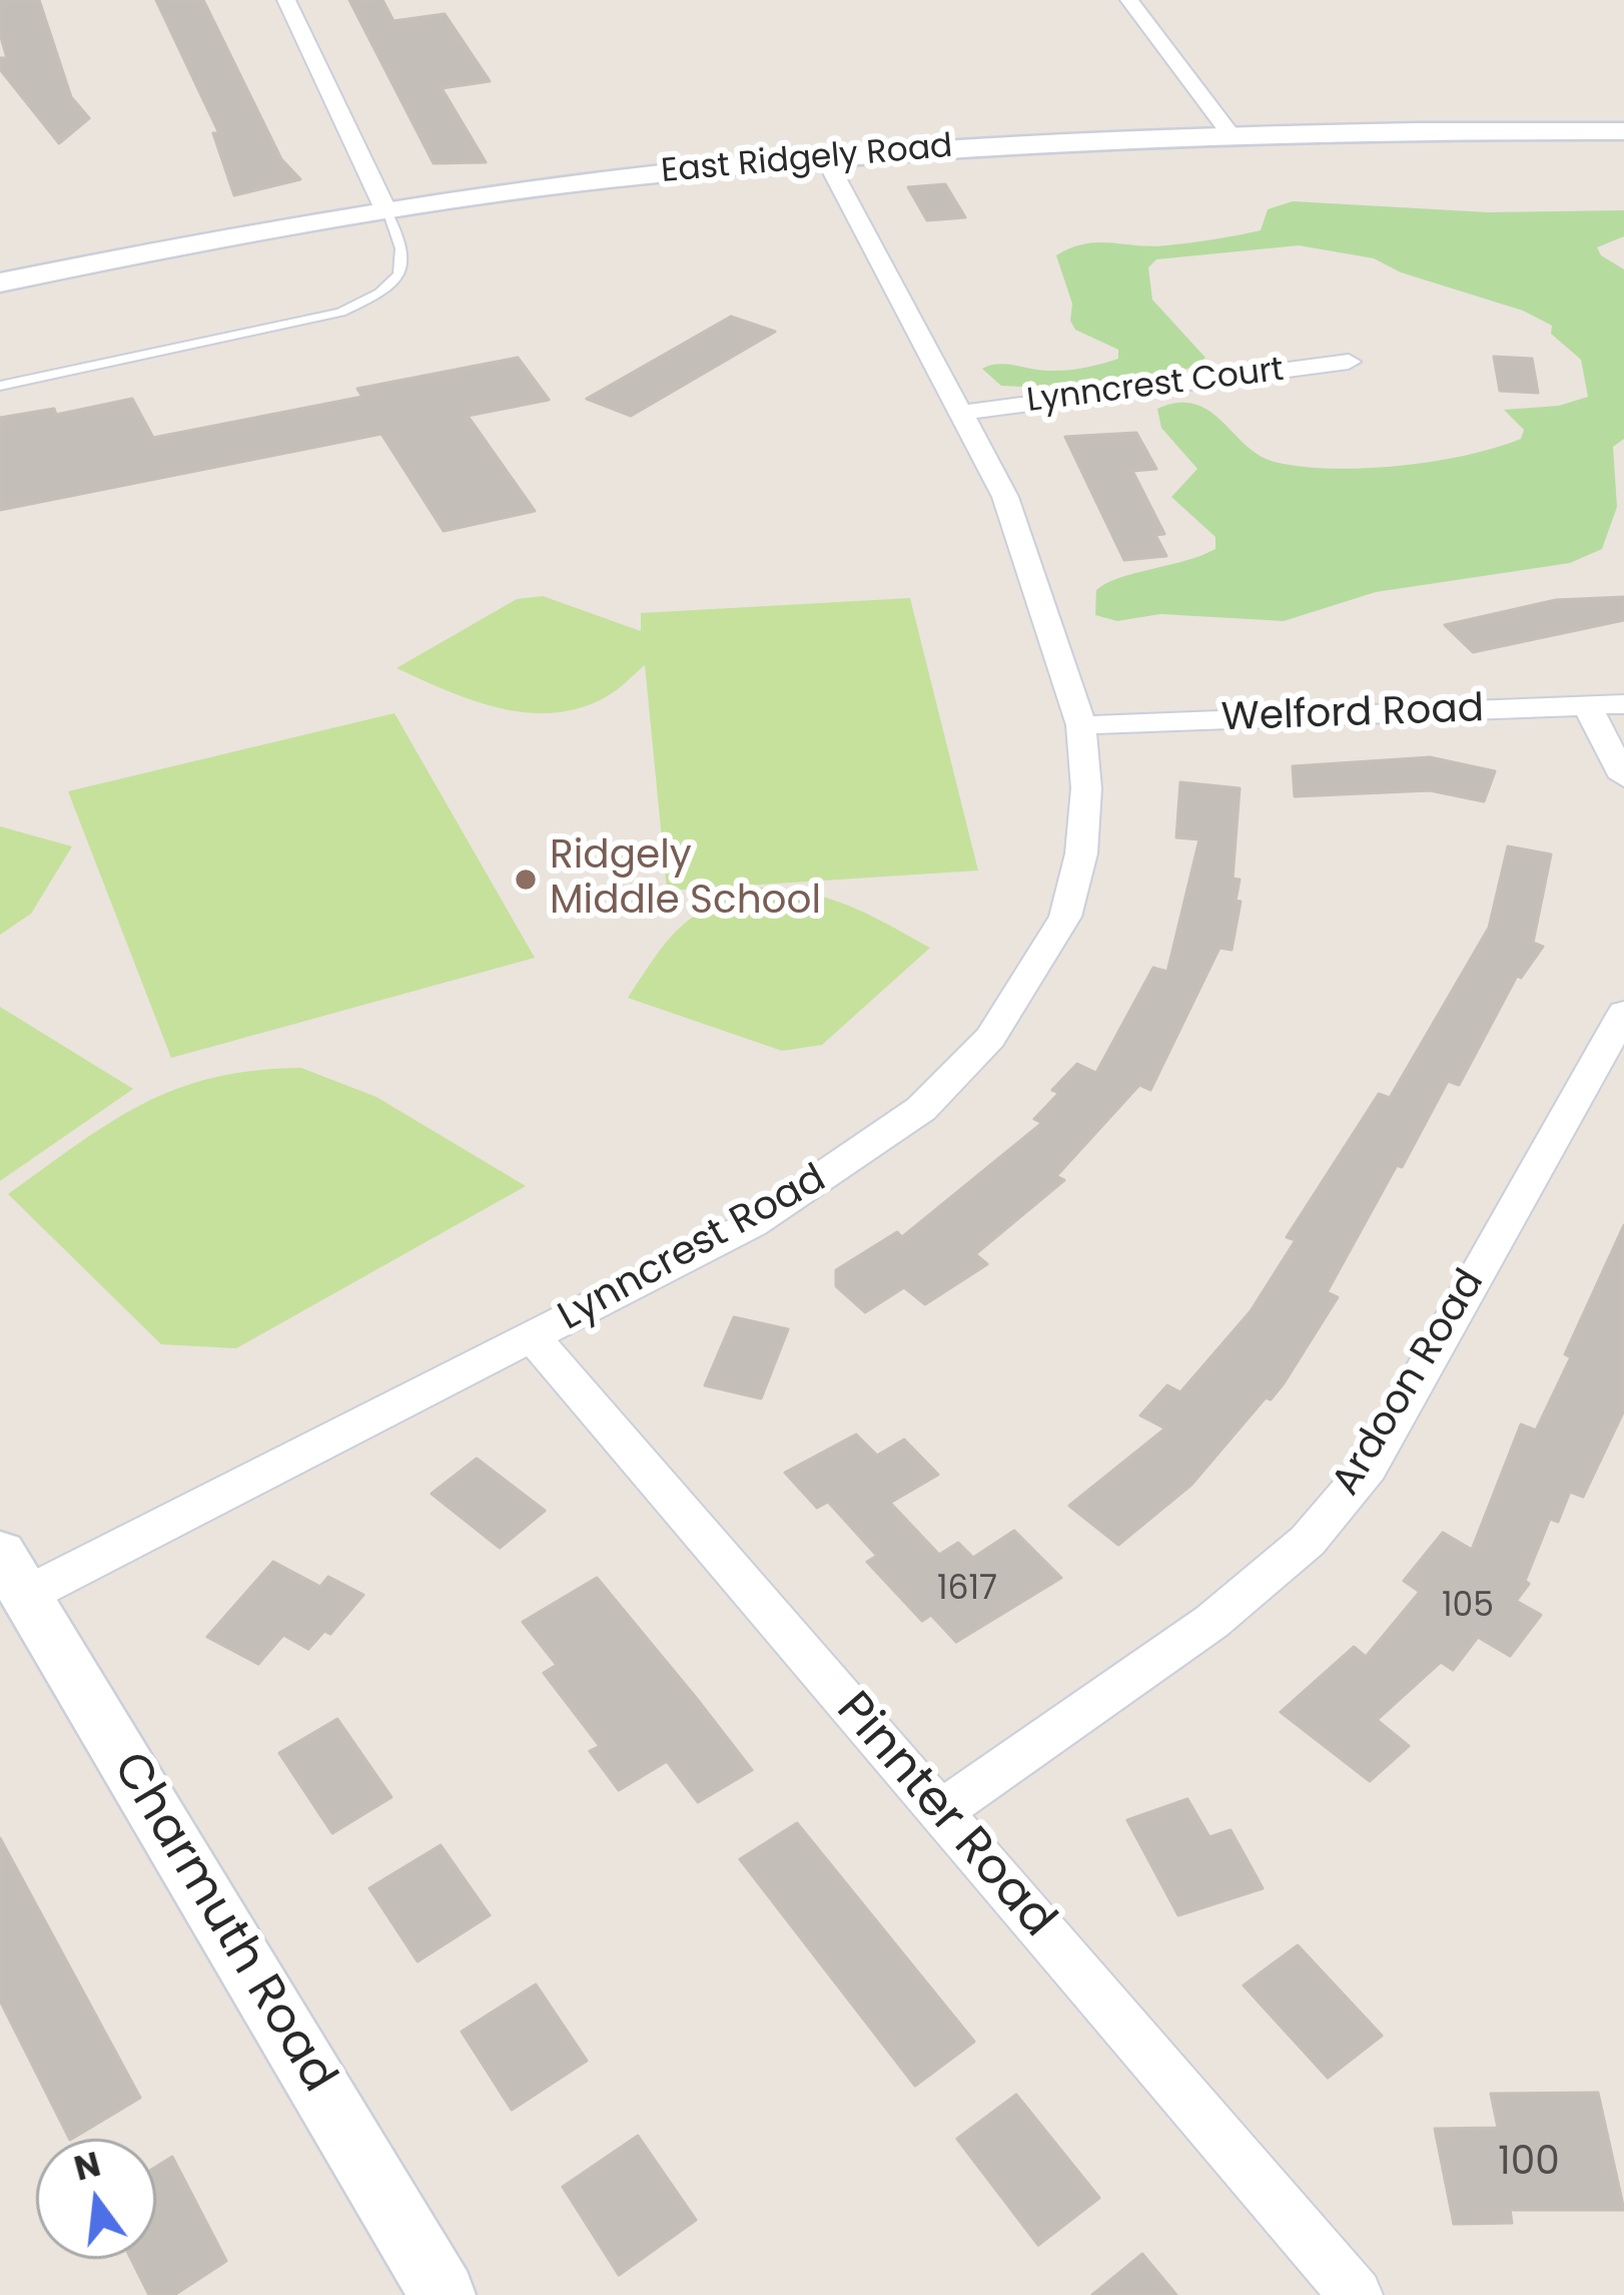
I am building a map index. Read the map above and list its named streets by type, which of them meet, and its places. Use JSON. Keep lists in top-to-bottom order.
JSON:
{
  "streets": {
    "street": [
      "East Ridgely Road",
      "Lynncrest Court",
      "Welford Road",
      "Lynncrest Road",
      "Ardoon Road",
      "Pinnter Road",
      "Charmuth Road"
    ]
  },
  "crossings": [
    ["East Ridgely Road", "Lynncrest Road"],
    ["Lynncrest Court", "Lynncrest Road"],
    ["Welford Road", "Lynncrest Road"],
    ["Lynncrest Road", "Pinnter Road"],
    ["Lynncrest Road", "Charmuth Road"],
    ["Ardoon Road", "Pinnter Road"]
  ],
  "places": ["Ridgely Middle School"],
  "house_numbers": ["1617", "105", "100"],
  "north": "top"
}
